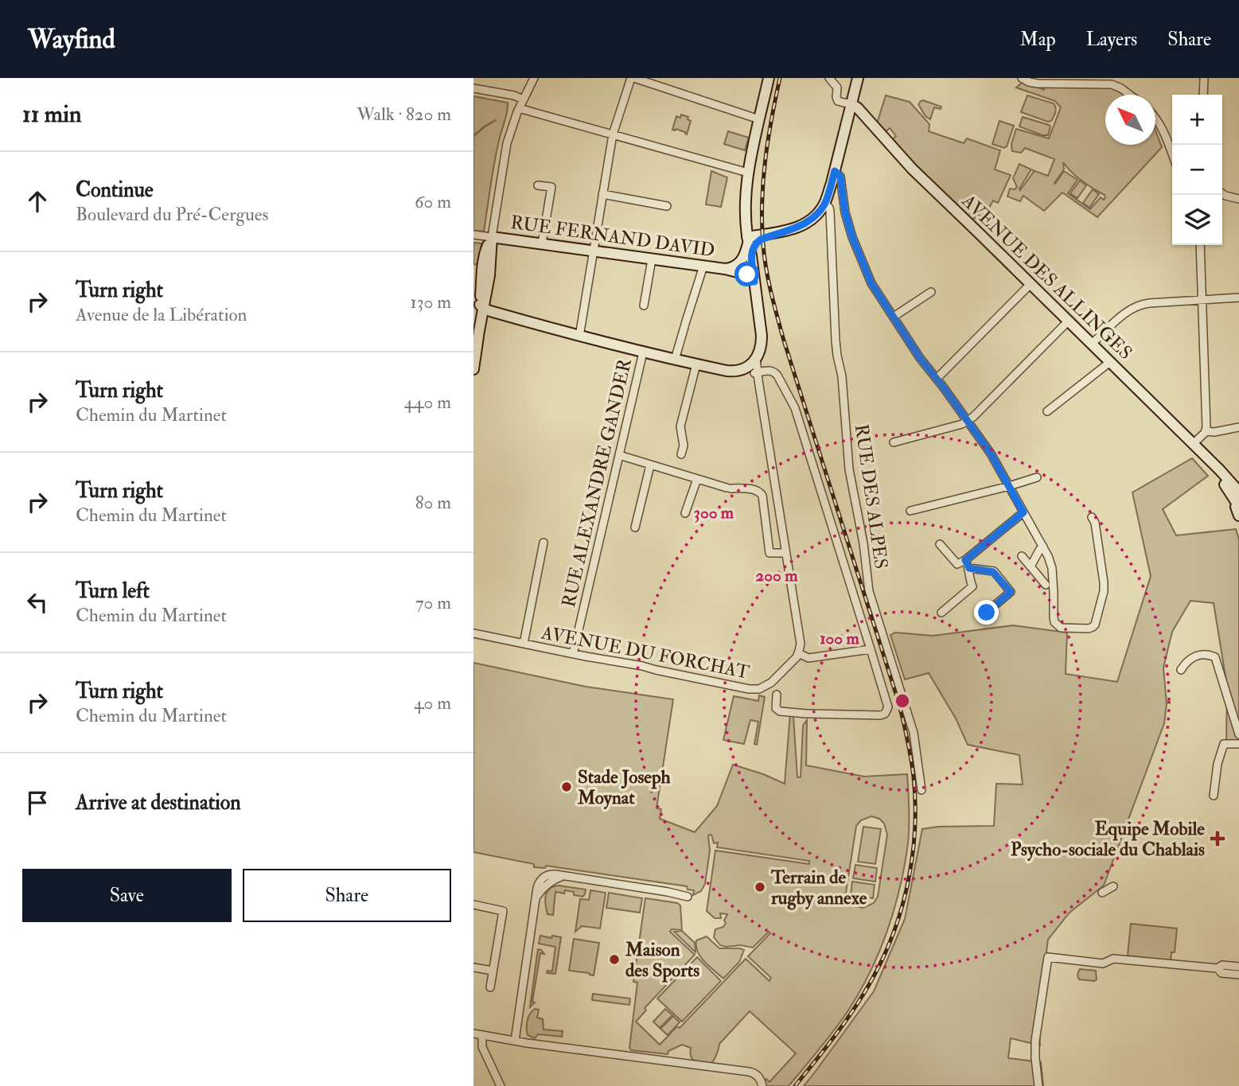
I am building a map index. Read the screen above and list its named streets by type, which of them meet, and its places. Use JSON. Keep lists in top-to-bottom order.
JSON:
{
  "streets": {
    "main road": ["RUE FERNAND DAVID", "AVENUE DES ALLINGES"],
    "street": ["RUE ALEXANDRE GANDER", "RUE DES ALPES", "AVENUE DU FORCHAT"]
  },
  "crossings": [
    ["RUE ALEXANDRE GANDER", "AVENUE DU FORCHAT"]
  ],
  "places": {
    "other": ["Stade Joseph Moynat", "Terrain de rugby annexe", "Maison des Sports"],
    "health": ["Equipe Mobile Psycho-sociale du Chablais"]
  },
  "north": "top left",
  "page": {
    "header": "Wayfind",
    "nav": ["Map", "Layers", "Share"],
    "heading": ["11 min", "Walk · 820 m"],
    "map_buttons": ["+", "−"],
    "list": [
      ["Continue", "Boulevard du Pré-Cergues", "60 m"],
      ["Turn right", "Avenue de la Libération", "130 m"],
      ["Turn right", "Chemin du Martinet", "440 m"],
      ["Turn right", "Chemin du Martinet", "80 m"],
      ["Turn left", "Chemin du Martinet", "70 m"],
      ["Turn right", "Chemin du Martinet", "40 m"],
      "Arrive at destination"
    ],
    "buttons": ["Save", "Share"]
  },
  "rings": ["300 m", "200 m", "100 m"]
}
